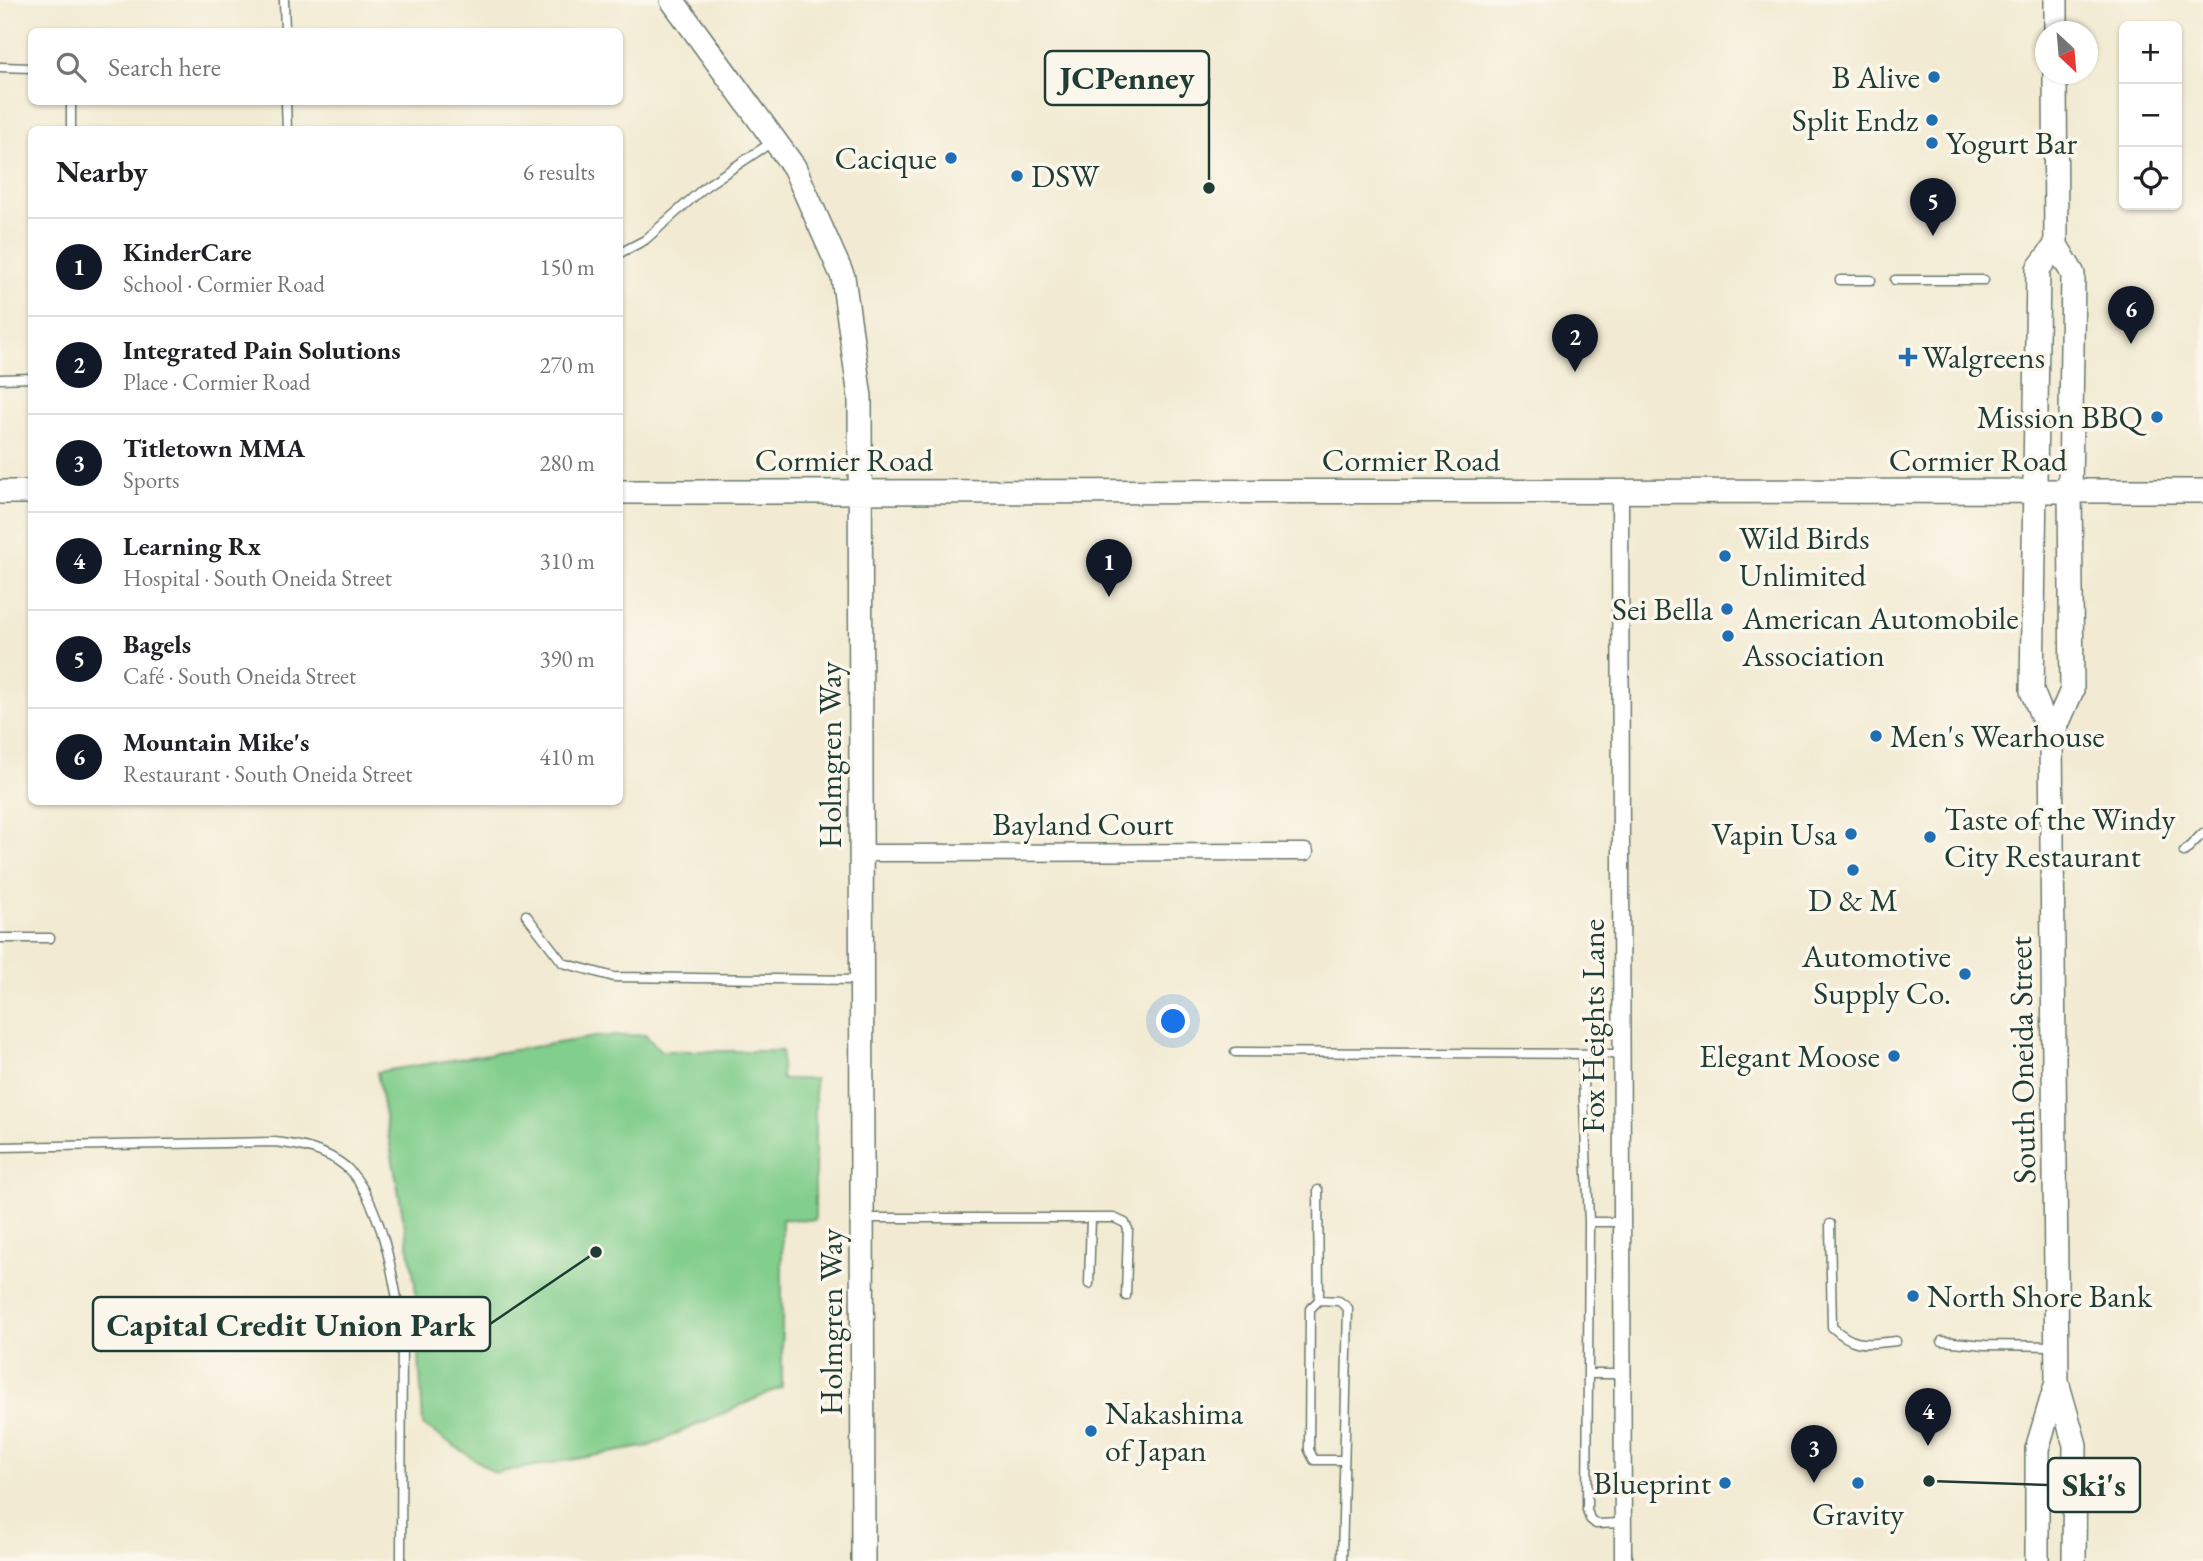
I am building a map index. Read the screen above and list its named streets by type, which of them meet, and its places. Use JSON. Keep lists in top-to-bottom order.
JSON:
{
  "streets": {
    "street": [
      "Cormier Road",
      "Holmgren Way",
      "Bayland Court",
      "Fox Heights Lane",
      "South Oneida Street"
    ]
  },
  "crossings": [
    ["Cormier Road", "Holmgren Way"],
    ["Cormier Road", "Fox Heights Lane"],
    ["Cormier Road", "South Oneida Street"],
    ["Holmgren Way", "Bayland Court"]
  ],
  "places": {
    "other": [
      "B Alive",
      "Split Endz",
      "Yogurt Bar",
      "Cacique",
      "DSW",
      "JCPenney",
      "Mission BBQ",
      "Wild Birds Unlimited",
      "Sei Bella",
      "American Automobile Association",
      "Men's Wearhouse",
      "Vapin Usa",
      "Taste of the Windy City Restaurant",
      "D & M",
      "Automotive Supply Co.",
      "Elegant Moose",
      "Capital Credit Union Park",
      "North Shore Bank",
      "Nakashima of Japan",
      "Ski's",
      "Blueprint",
      "Gravity"
    ],
    "health": ["Walgreens"]
  },
  "north": "bottom right",
  "page": {
    "map_buttons": ["+", "−"],
    "search": "Search here",
    "heading": ["Nearby", "6 results"],
    "pins": [
      "5",
      "6",
      "2",
      "1",
      "4",
      "3"
    ],
    "list": [
      {
        "mark": "1",
        "name": "KinderCare",
        "note": "School · Cormier Road",
        "value": "150 m"
      },
      {
        "mark": "2",
        "name": "Integrated Pain Solutions",
        "note": "Place · Cormier Road",
        "value": "270 m"
      },
      {
        "mark": "3",
        "name": "Titletown MMA",
        "note": "Sports",
        "value": "280 m"
      },
      {
        "mark": "4",
        "name": "Learning Rx",
        "note": "Hospital · South Oneida Street",
        "value": "310 m"
      },
      {
        "mark": "5",
        "name": "Bagels",
        "note": "Café · South Oneida Street",
        "value": "390 m"
      },
      {
        "mark": "6",
        "name": "Mountain Mike's",
        "note": "Restaurant · South Oneida Street",
        "value": "410 m"
      }
    ]
  }
}
